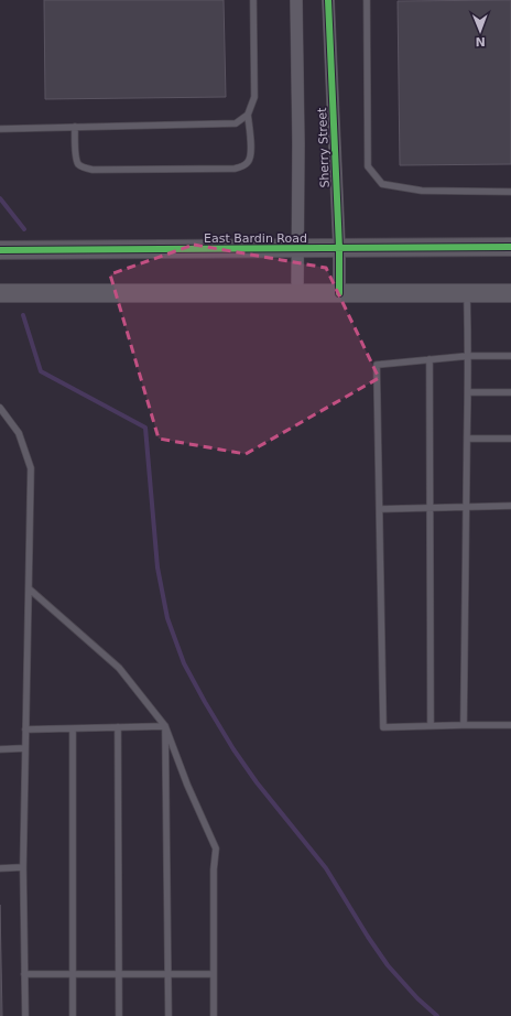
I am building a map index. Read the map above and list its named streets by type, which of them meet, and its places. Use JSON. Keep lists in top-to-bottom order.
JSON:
{
  "streets": {
    "street": ["Sherry Street", "East Bardin Road"]
  },
  "crossings": [
    ["Sherry Street", "East Bardin Road"]
  ],
  "north": "bottom"
}
